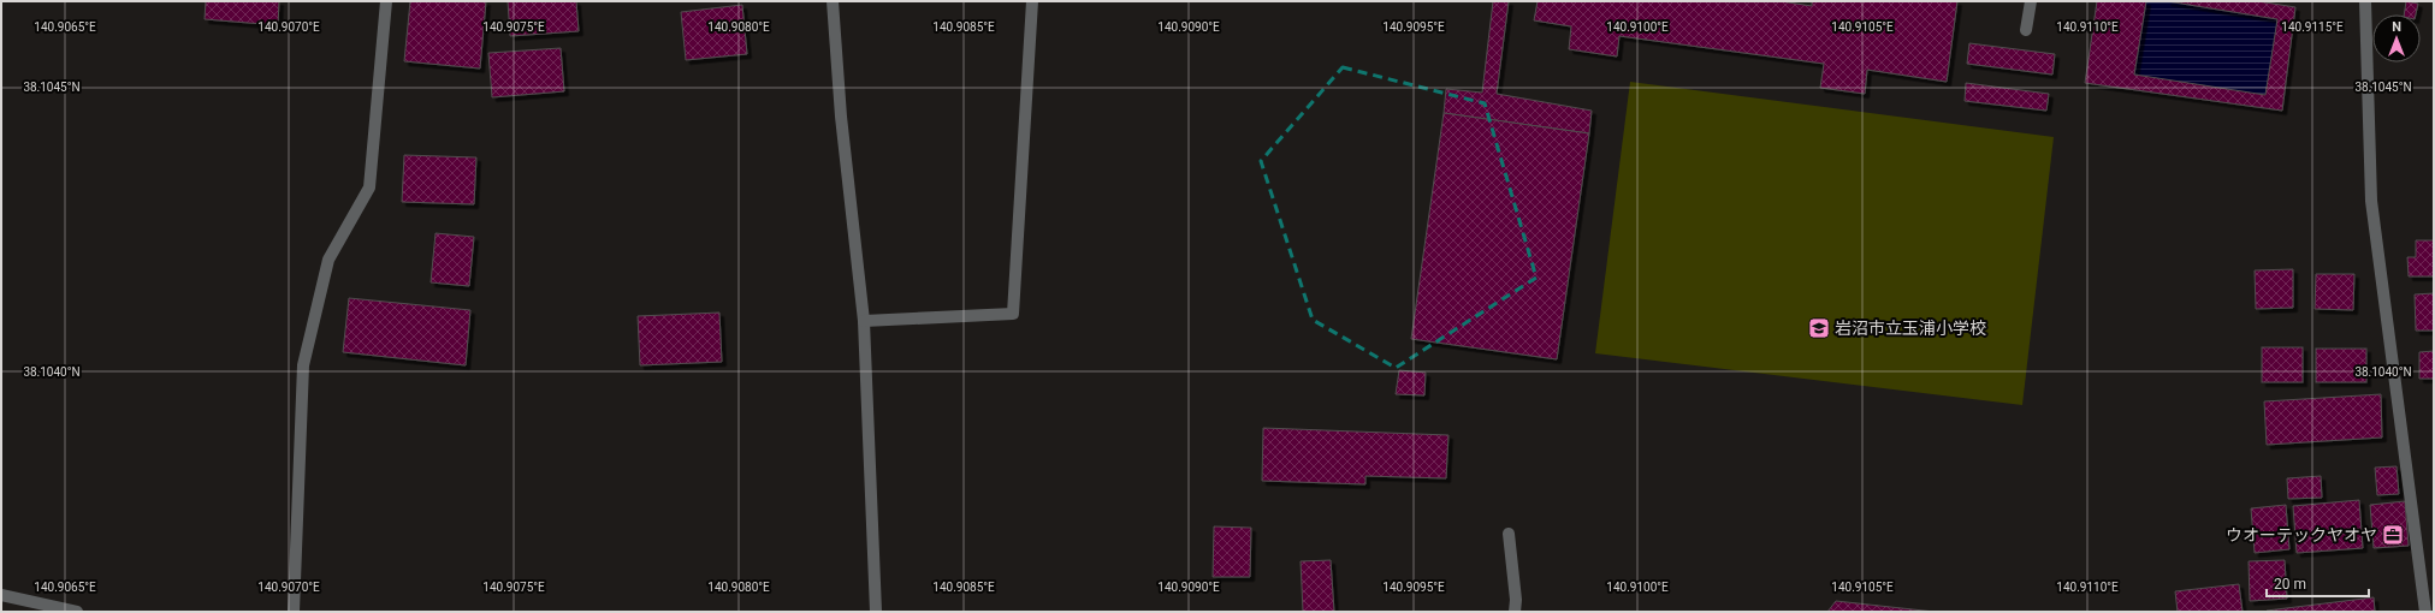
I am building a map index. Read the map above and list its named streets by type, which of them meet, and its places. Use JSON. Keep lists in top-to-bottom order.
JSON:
{
  "places": {
    "school or university": ["岩沼市立玉浦小学校"],
    "office": ["ウオーテックヤオヤ"]
  },
  "scale_bar": "20 m",
  "north": "top",
  "coordinates": [
    "140.9065°E",
    "140.9070°E",
    "140.9075°E",
    "140.9080°E",
    "140.9085°E",
    "140.9090°E",
    "140.9095°E",
    "140.9100°E",
    "140.9105°E",
    "140.9110°E",
    "140.9115°E",
    "38.1045°N",
    "38.1040°N"
  ]
}
